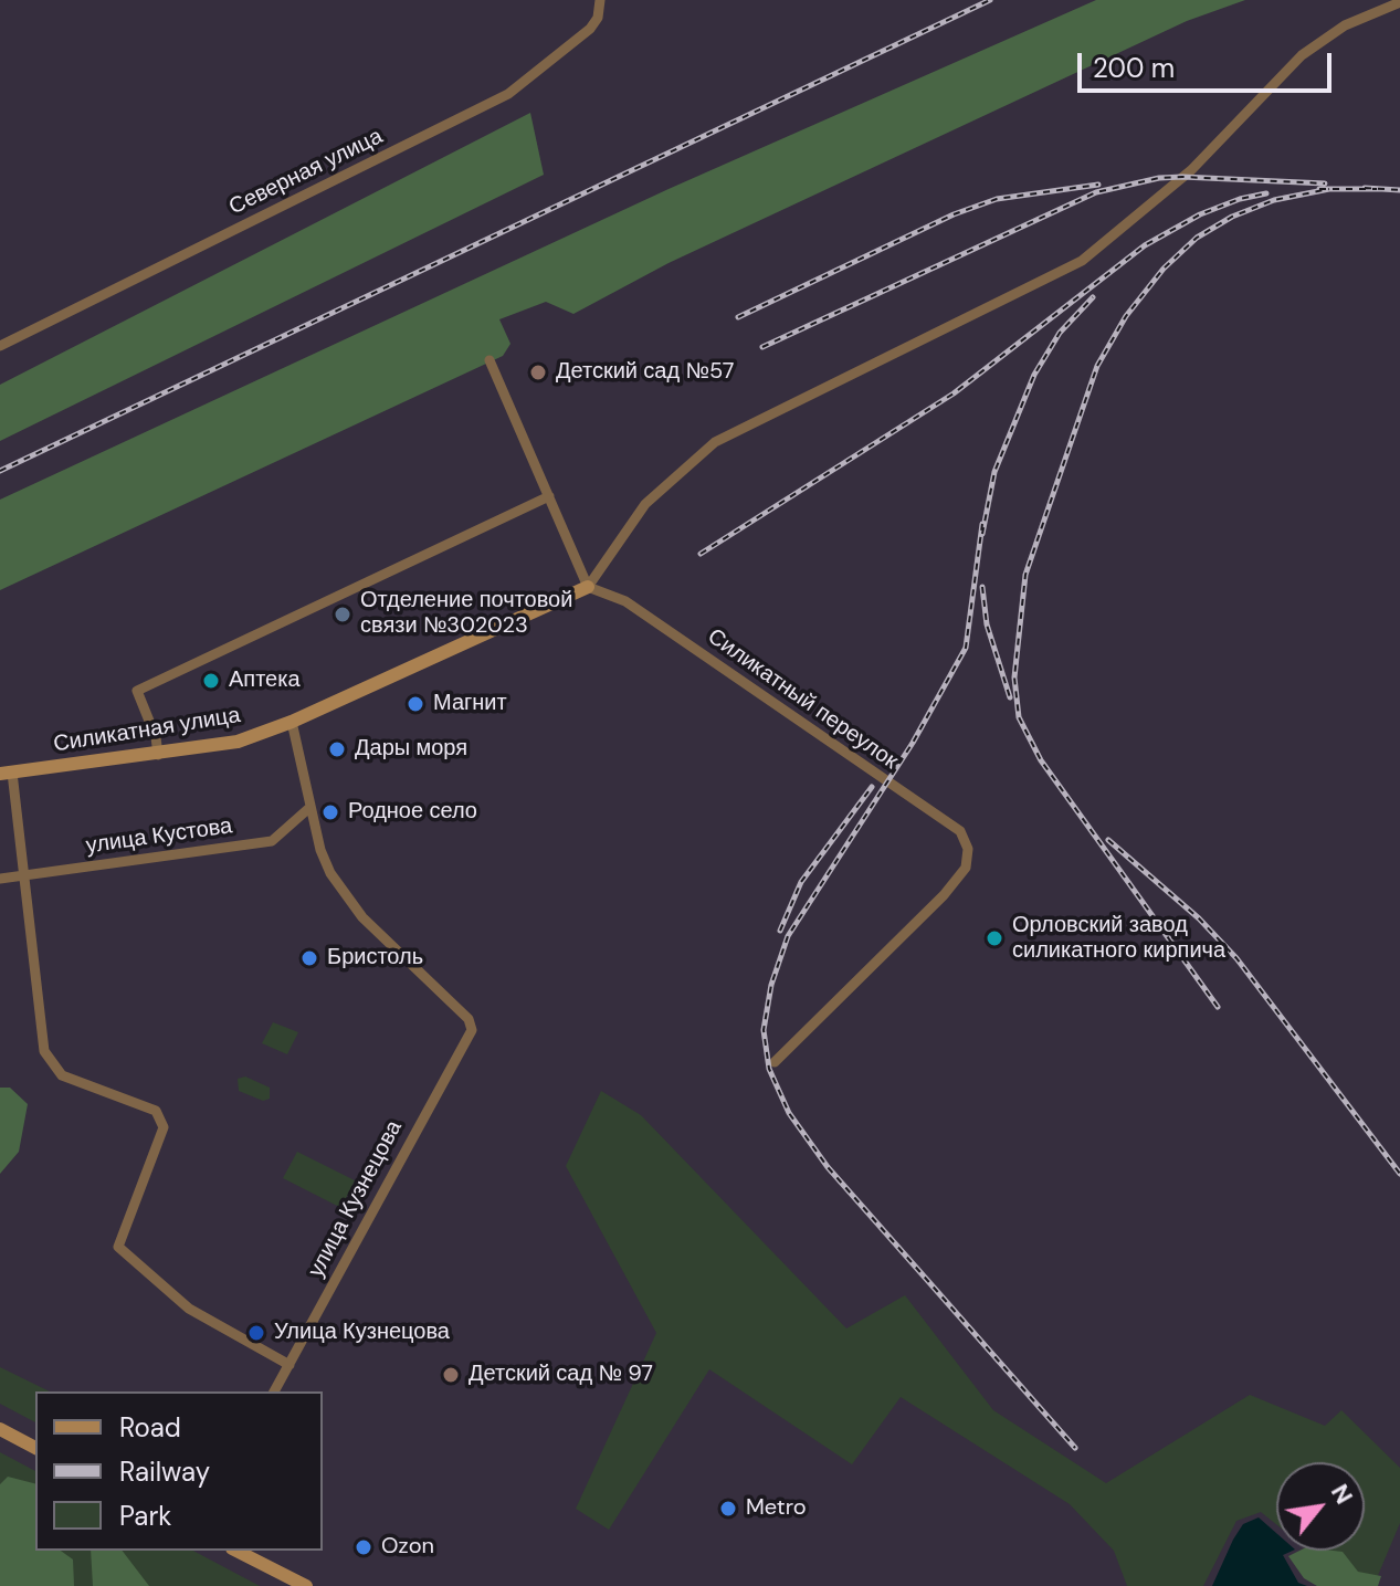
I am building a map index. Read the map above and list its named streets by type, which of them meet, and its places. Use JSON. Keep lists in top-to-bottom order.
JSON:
{
  "streets": {
    "street": [
      "Северная улица",
      "Силикатный переулок",
      "Силикатная улица",
      "улица Кустова",
      "улица Кузнецова"
    ]
  },
  "crossings": [
    ["Силикатный переулок", "Силикатная улица"],
    ["улица Кустова", "улица Кузнецова"]
  ],
  "places": [
    "Детский сад №57",
    "Отделение почтовой связи №302023",
    "Аптека",
    "Магнит",
    "Дары моря",
    "Родное село",
    "Орловский завод силикатного кирпича",
    "Бристоль",
    "Улица Кузнецова",
    "Детский сад № 97",
    "Metro",
    "Ozon"
  ],
  "legend": ["Road", "Railway", "Park"],
  "scale_bar": "200 m",
  "north": "top right"
}
